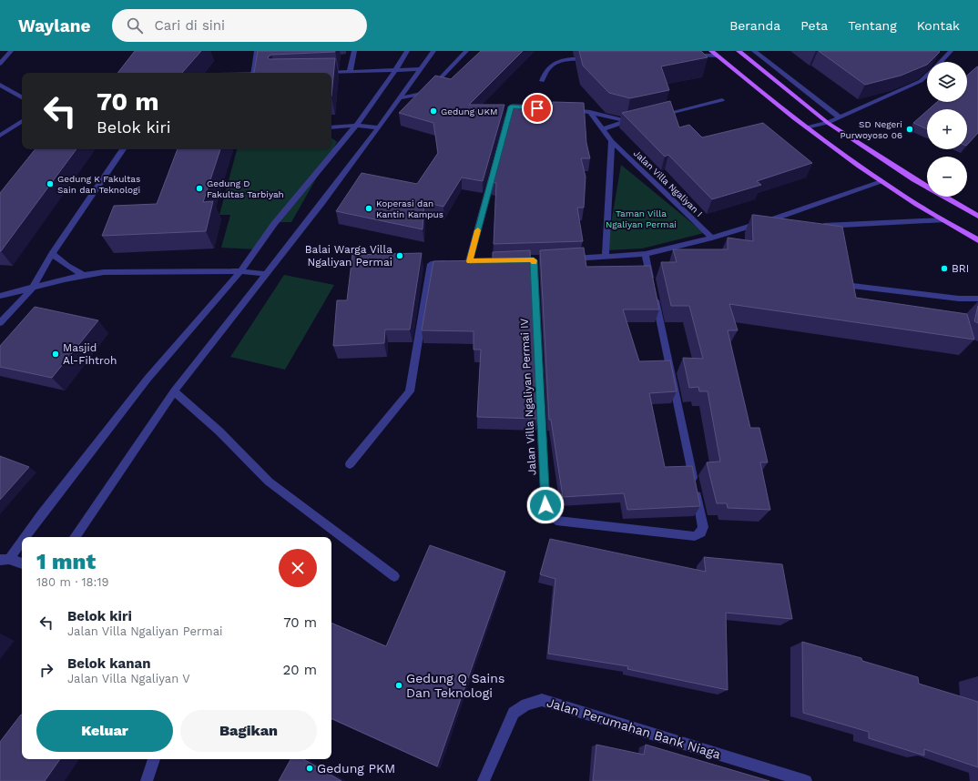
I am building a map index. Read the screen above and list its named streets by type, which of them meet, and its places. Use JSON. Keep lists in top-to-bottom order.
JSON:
{
  "streets": {
    "street": ["Jalan Villa Ngaliyan I", "Jalan Villa Ngaliyan Permai IV", "Jalan Perumahan Bank Niaga"]
  },
  "parks": ["Taman Villa Ngaliyan Permai"],
  "places": [
    "Gedung UKM",
    "SD Negeri Purwoyoso 06",
    "Gedung K Fakultas Sain dan Teknologi",
    "Gedung D Fakultas Tarbiyah",
    "Koperasi dan Kantin Kampus",
    "Balai Warga Villa Ngaliyan Permai",
    "BRI",
    "Masjid Al-Fihtroh",
    "Gedung Q Sains Dan Teknologi",
    "Gedung PKM"
  ],
  "page": {
    "header": "Waylane",
    "search": "Cari di sini",
    "nav": [
      "Beranda",
      "Peta",
      "Tentang",
      "Kontak"
    ],
    "map_buttons": ["+", "−"],
    "turn": ["70 m", "Belok kiri"],
    "heading": ["1 mnt", "180 m · 18:19"],
    "list": [
      {
        "name": "Belok kiri",
        "note": "Jalan Villa Ngaliyan Permai",
        "value": "70 m"
      },
      {
        "name": "Belok kanan",
        "note": "Jalan Villa Ngaliyan V",
        "value": "20 m"
      }
    ],
    "buttons": ["Keluar", "Bagikan"]
  }
}
